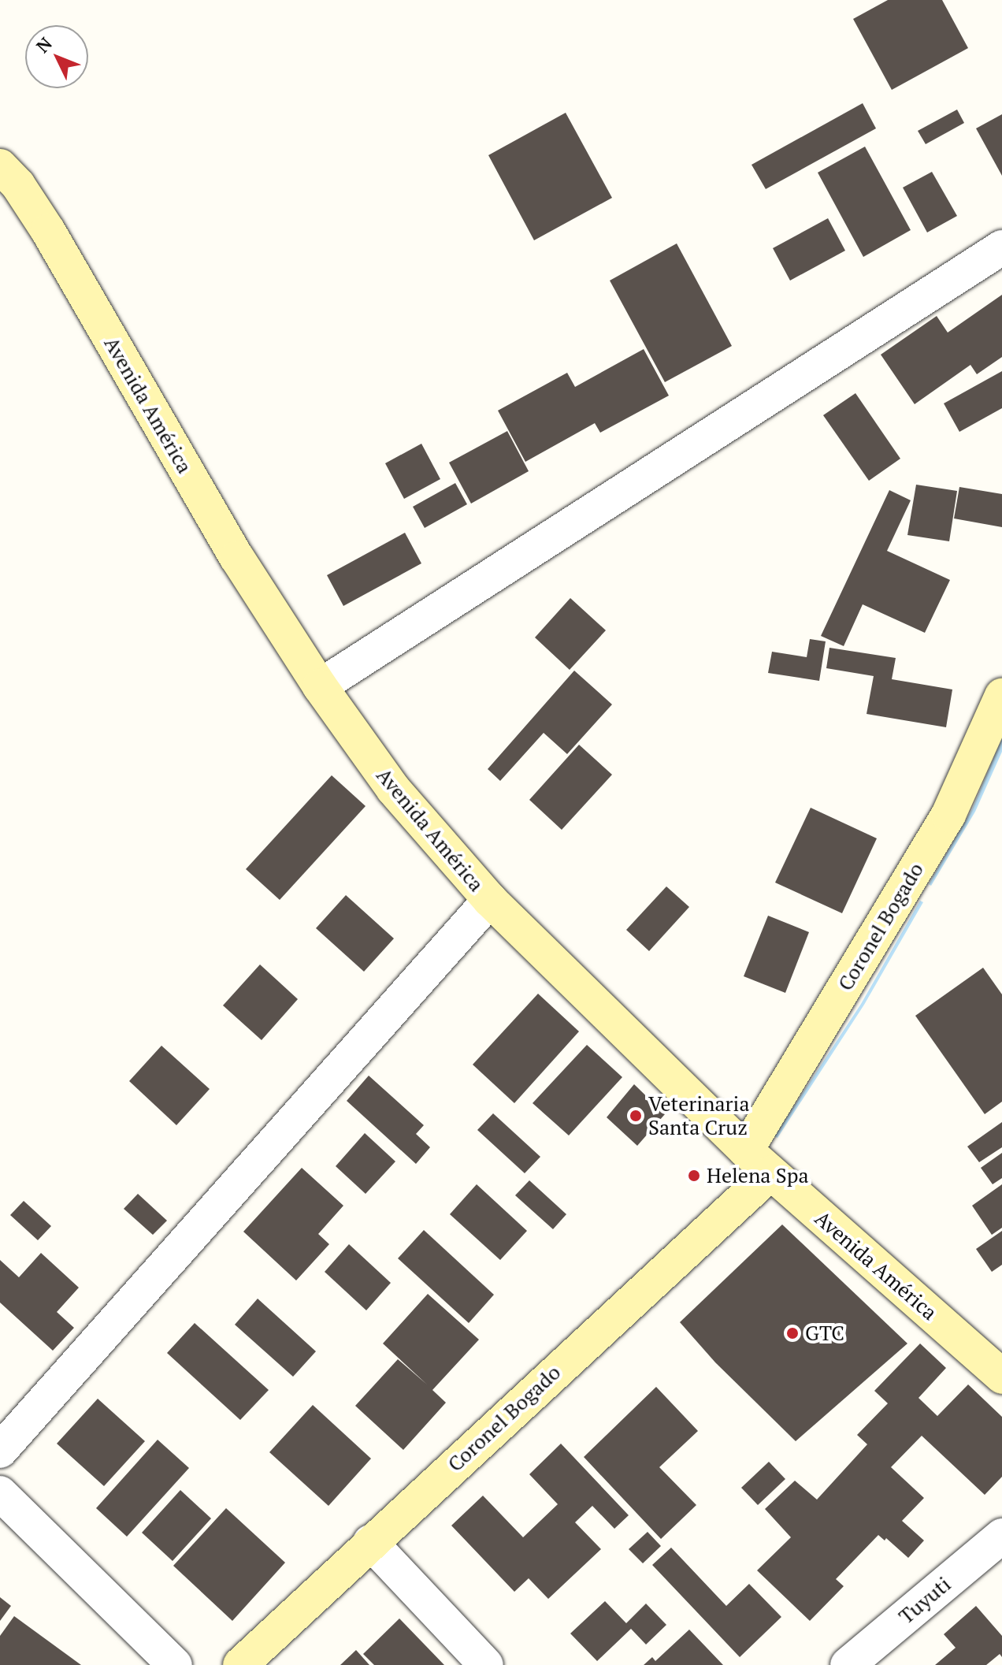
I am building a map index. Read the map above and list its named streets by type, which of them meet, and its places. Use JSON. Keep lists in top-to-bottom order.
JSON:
{
  "streets": {
    "main road": ["Avenida América", "Coronel Bogado"],
    "street": ["Tuyuti"]
  },
  "crossings": [
    ["Avenida América", "Coronel Bogado"]
  ],
  "places": ["Veterinaria Santa Cruz", "Helena Spa", "GTC"],
  "north": "top left"
}
